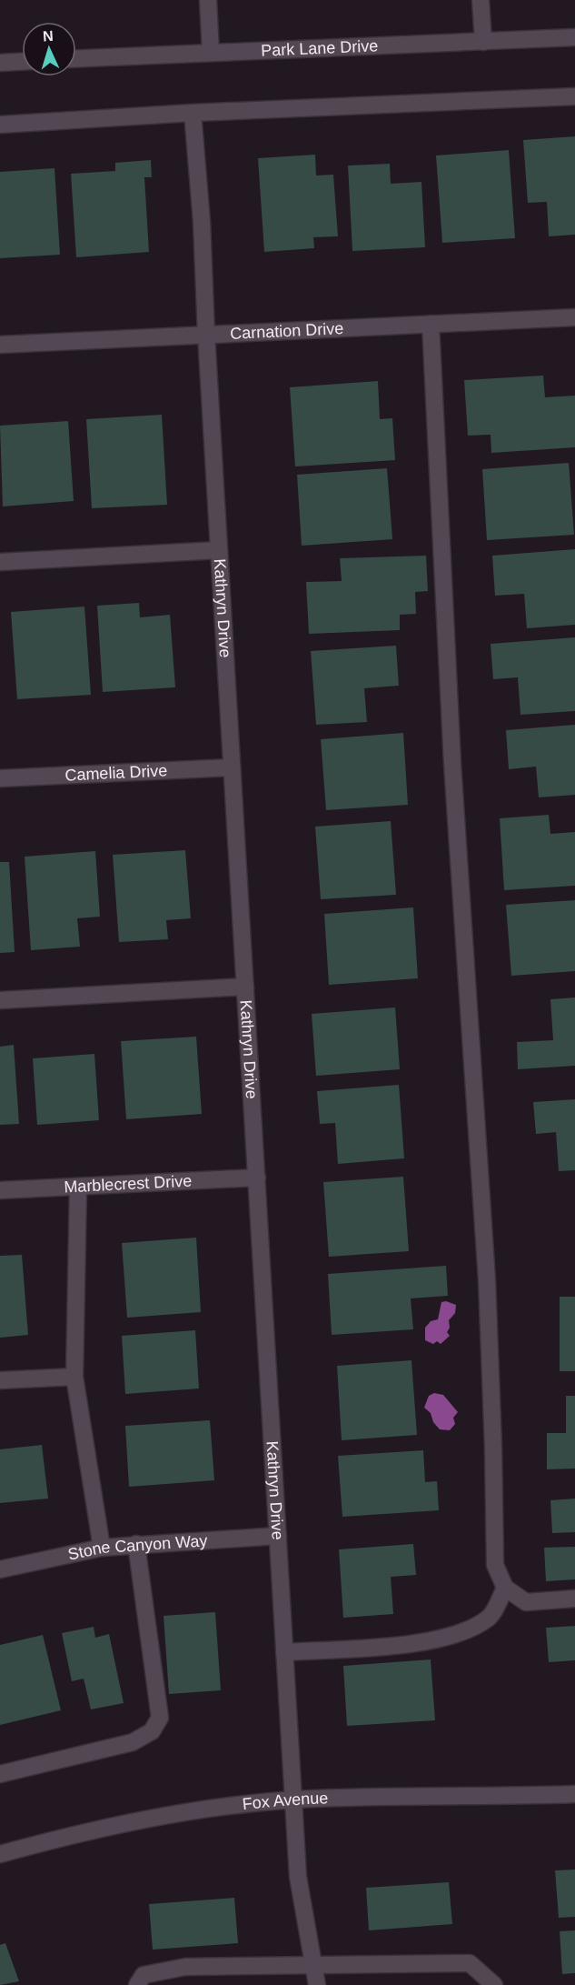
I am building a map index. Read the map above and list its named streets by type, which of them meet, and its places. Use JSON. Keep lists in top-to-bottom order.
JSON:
{
  "streets": {
    "street": [
      "Park Lane Drive",
      "Carnation Drive",
      "Kathryn Drive",
      "Camelia Drive",
      "Marblecrest Drive",
      "Stone Canyon Way",
      "Fox Avenue"
    ]
  },
  "crossings": [
    ["Carnation Drive", "Kathryn Drive"],
    ["Kathryn Drive", "Camelia Drive"],
    ["Kathryn Drive", "Marblecrest Drive"],
    ["Kathryn Drive", "Stone Canyon Way"],
    ["Kathryn Drive", "Fox Avenue"]
  ],
  "north": "top"
}
